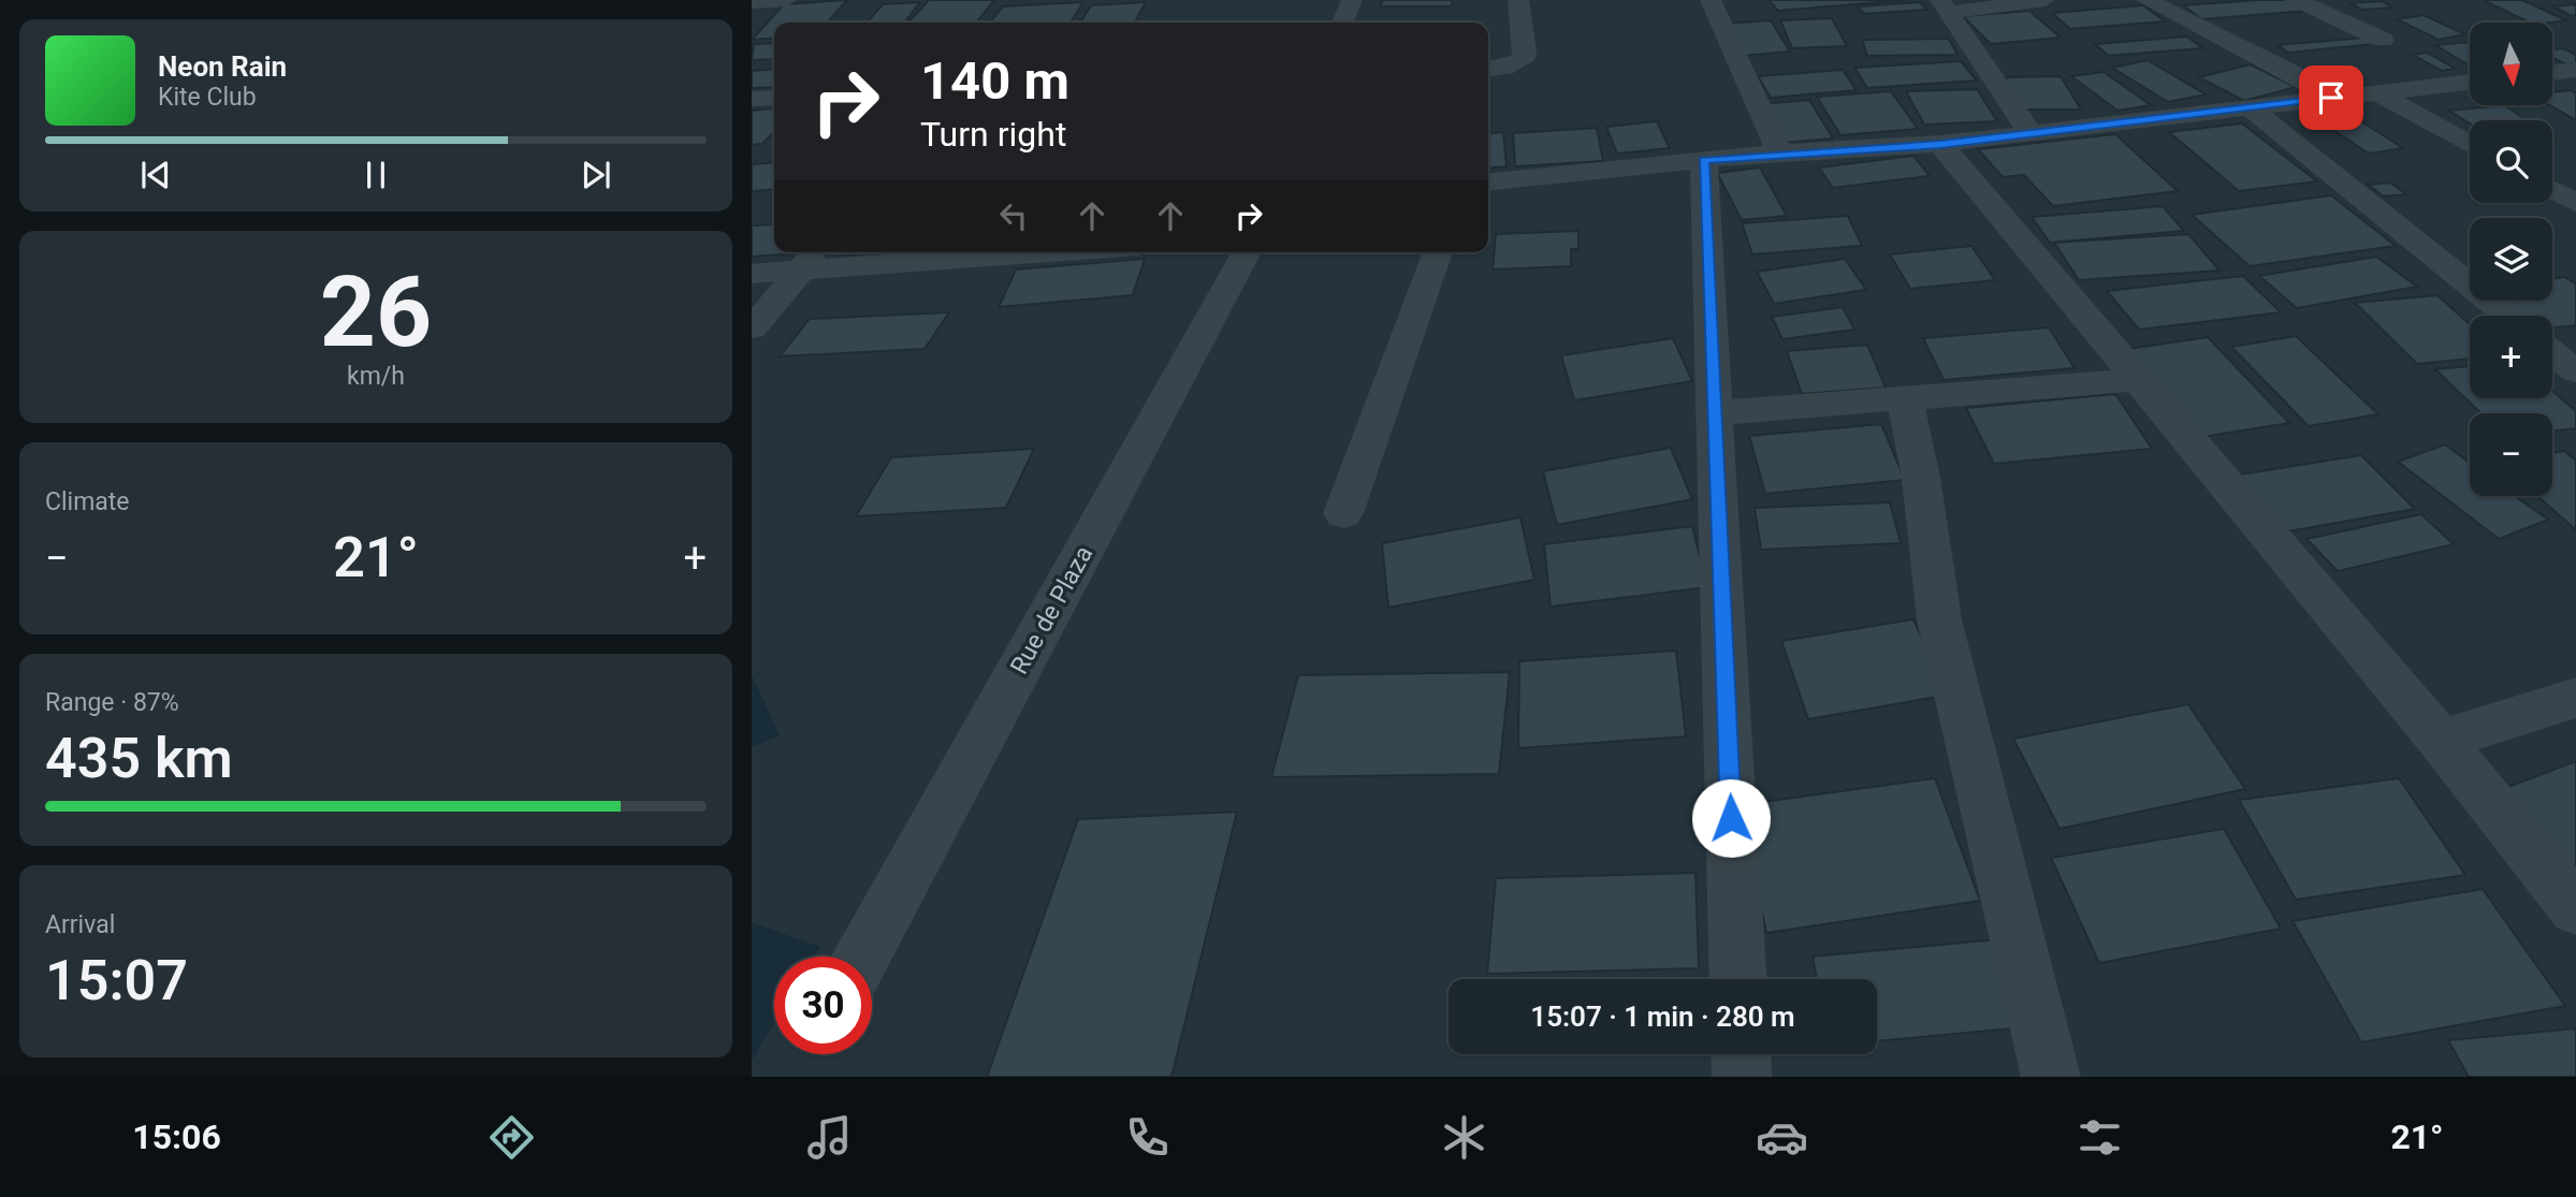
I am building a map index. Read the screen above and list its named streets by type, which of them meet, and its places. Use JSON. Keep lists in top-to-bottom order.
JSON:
{
  "streets": {
    "street": ["Rue de Plaza"]
  },
  "north": "bottom",
  "page": {
    "map_buttons": ["+", "−"],
    "turn": ["140 m", "Turn right"],
    "song": ["Neon Rain", "Kite Club"],
    "tile": [
      ["26", "km/h"],
      "Climate",
      ["Range · 87%", "435 km"],
      ["Arrival", "15:07"]
    ],
    "heat": ["−", "21°", "+"],
    "limit": "30",
    "trip": "15:07 · 1 min · 280 m",
    "tabs": ["15:06", "21°"]
  }
}
